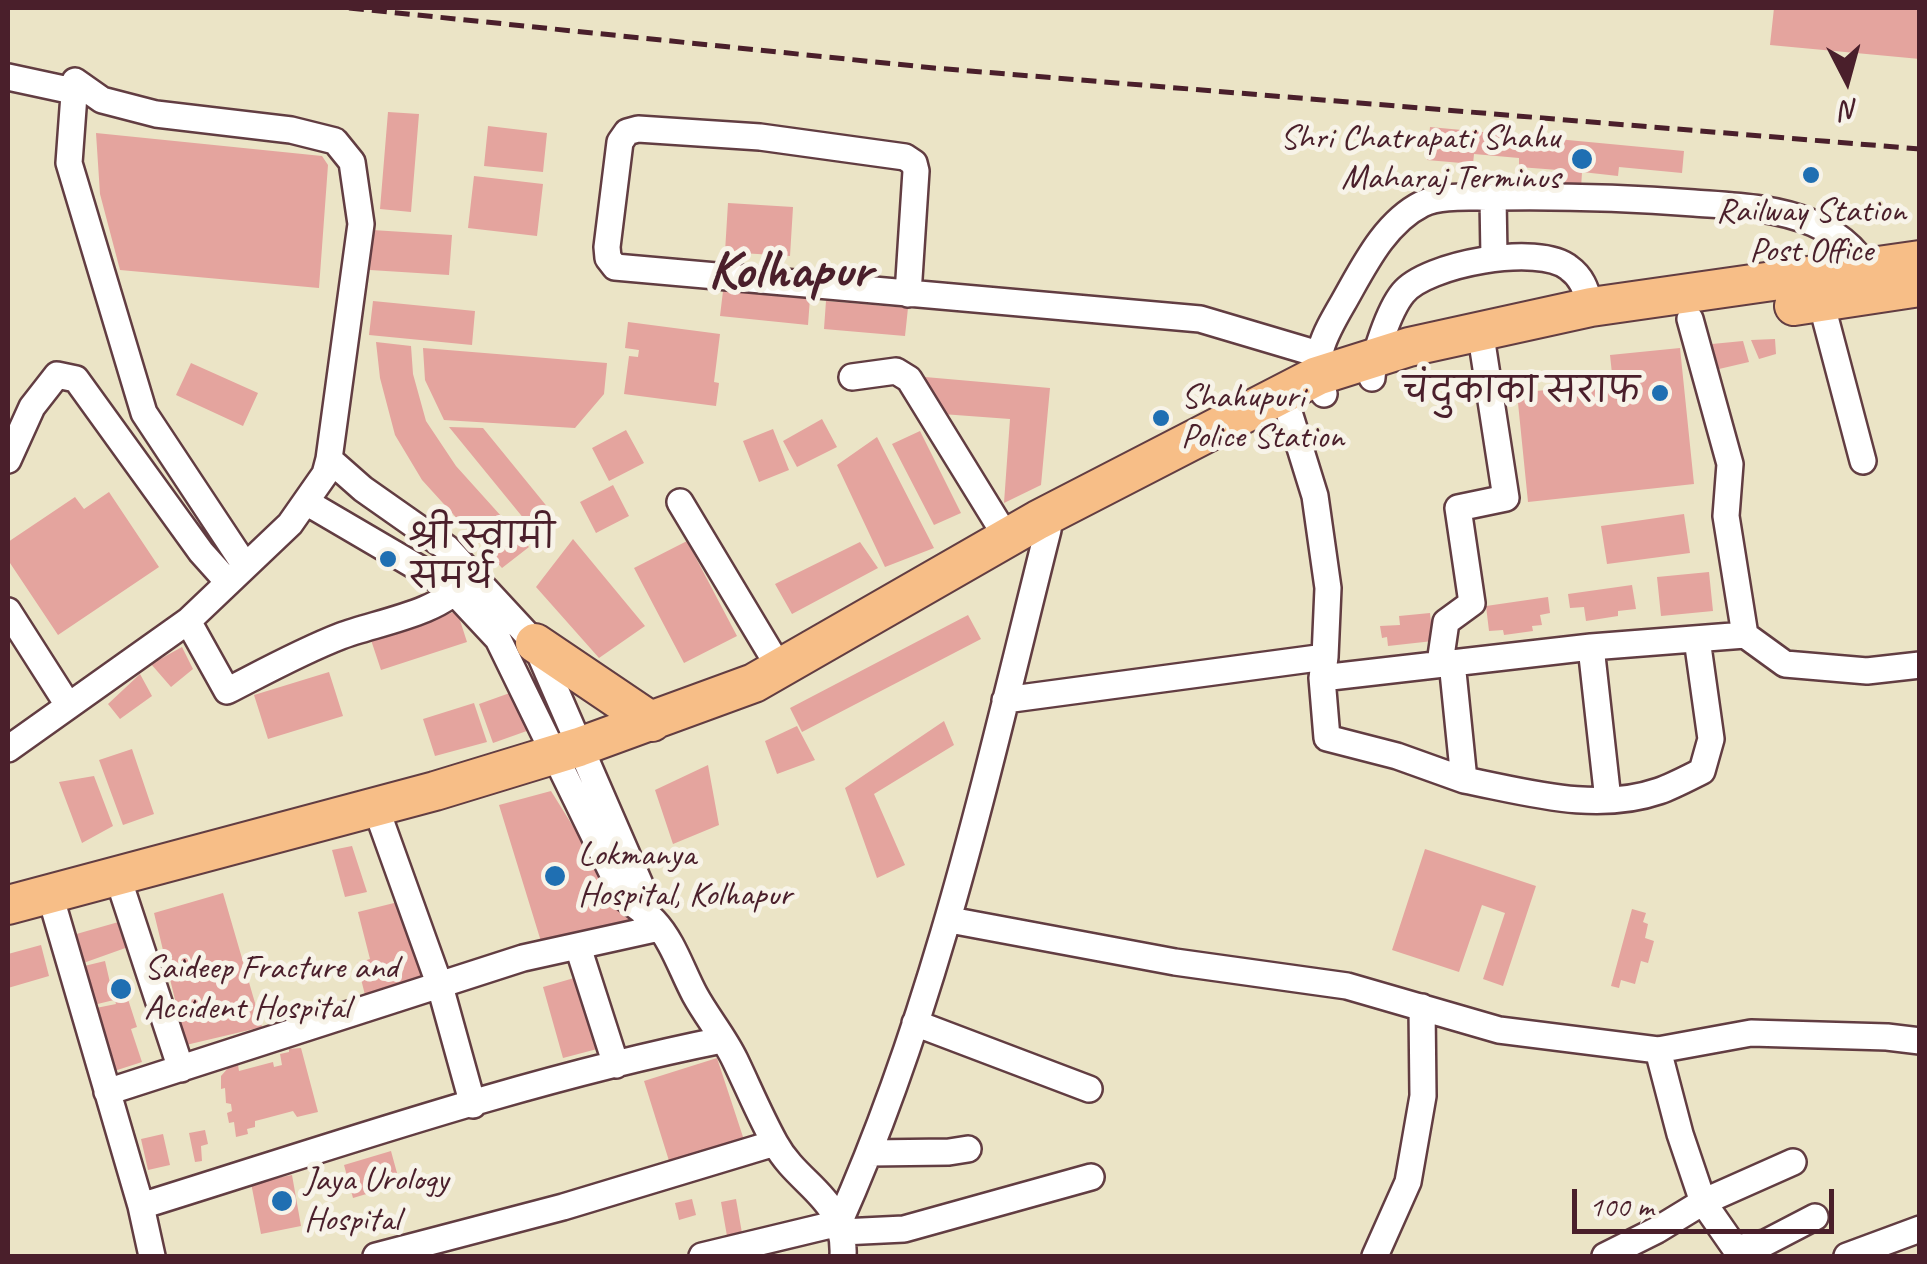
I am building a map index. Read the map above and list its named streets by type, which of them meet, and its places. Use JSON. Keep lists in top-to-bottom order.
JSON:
{
  "districts": ["Kolhapur"],
  "places": [
    "Shri Chatrapati Shahu Maharaj Terminus",
    "Railway Station Post Office",
    "चंदुकाका सराफ",
    "Shahupuri Police Station",
    "श्री स्वामी समर्थ",
    "Lokmanya Hospital, Kolhapur",
    "Saideep Fracture and Accident Hospital",
    "Jaya Urology Hospital"
  ],
  "scale_bar": "100 m",
  "north": "bottom"
}
